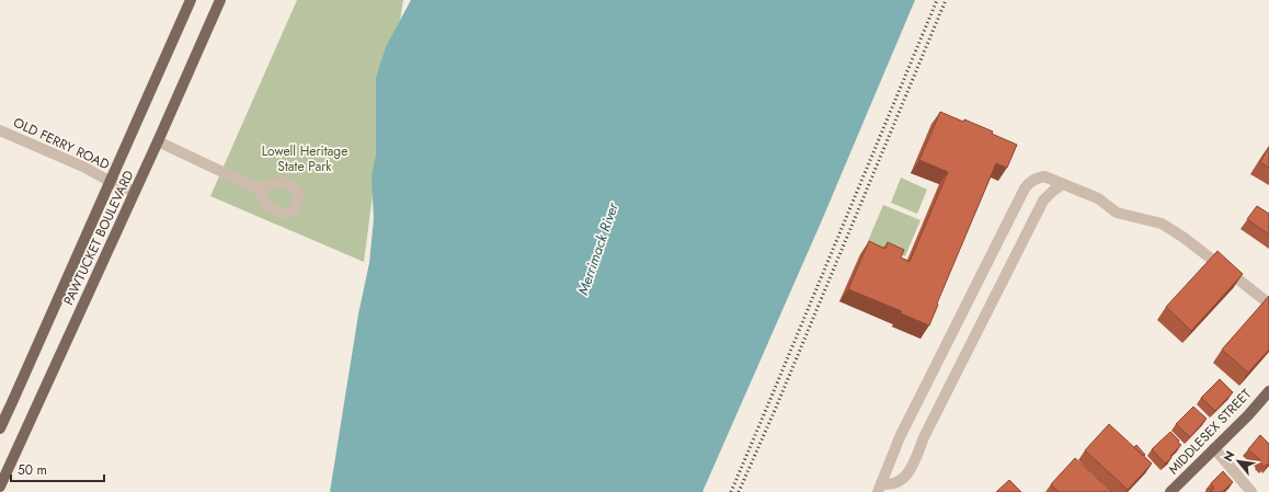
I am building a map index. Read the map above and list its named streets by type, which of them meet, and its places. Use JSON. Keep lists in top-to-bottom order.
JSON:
{
  "streets": {
    "main road": ["PAWTUCKET BOULEVARD", "MIDDLESEX STREET"],
    "street": ["OLD FERRY ROAD"]
  },
  "crossings": [
    ["OLD FERRY ROAD", "PAWTUCKET BOULEVARD"]
  ],
  "water": ["Merrimack River"],
  "parks": ["Lowell Heritage State Park"],
  "scale_bar": "50 m",
  "north": "top left"
}
